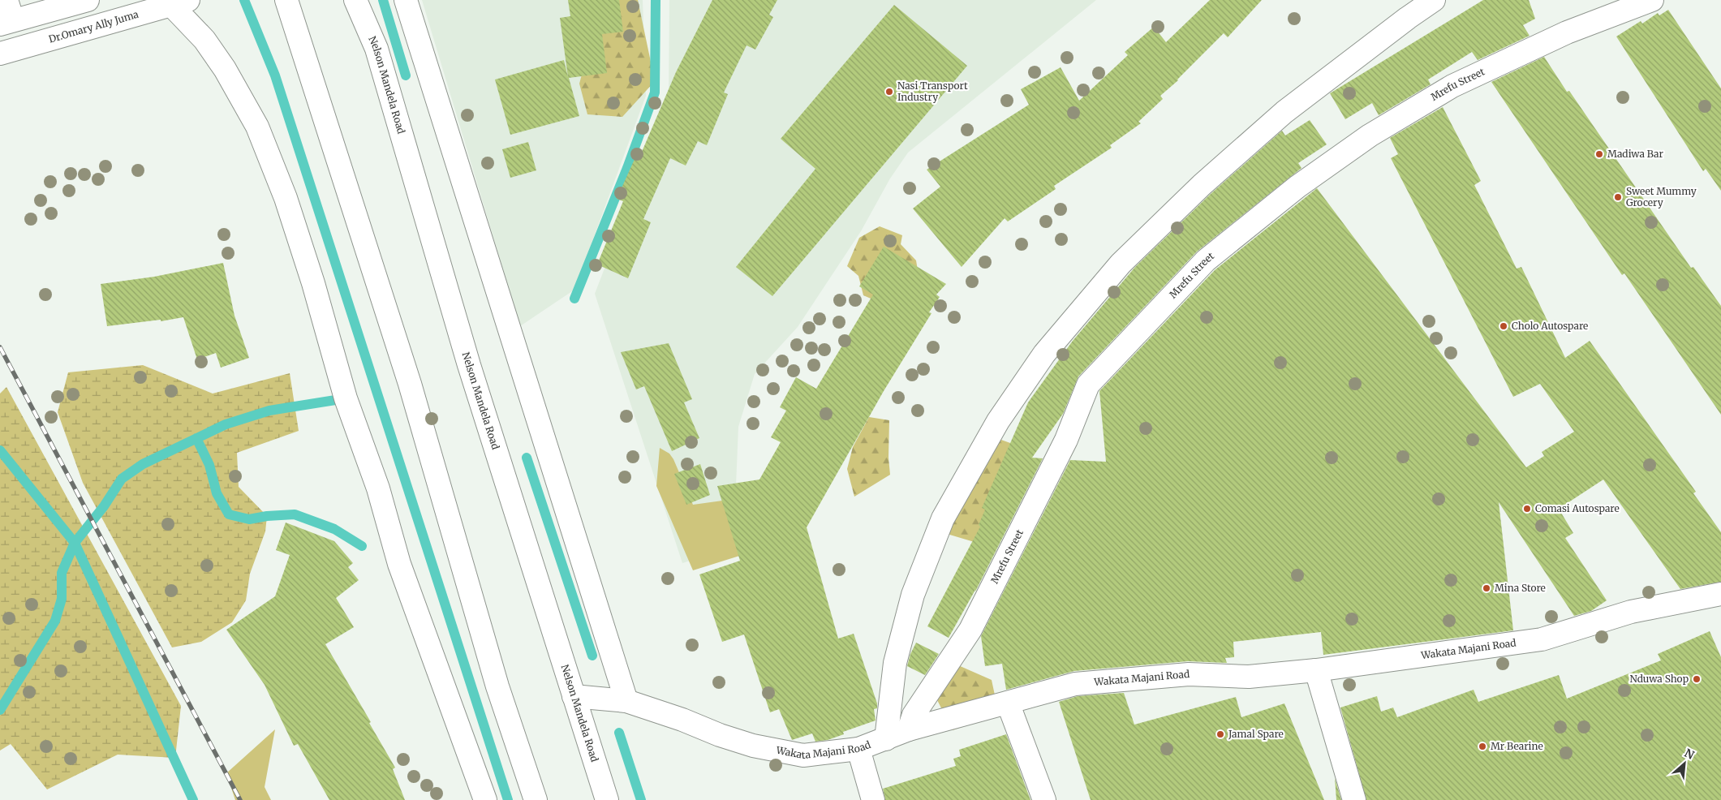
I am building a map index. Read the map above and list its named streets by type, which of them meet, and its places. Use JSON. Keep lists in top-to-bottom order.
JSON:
{
  "streets": {
    "street": [
      "Dr.Omary Ally Juma",
      "Mrefu Street",
      "Nelson Mandela Road",
      "Wakata Majani Road"
    ]
  },
  "crossings": [
    ["Mrefu Street", "Wakata Majani Road"],
    ["Nelson Mandela Road", "Wakata Majani Road"]
  ],
  "places": [
    "Nasi Transport Industry",
    "Madiwa Bar",
    "Sweet Mummy Grocery",
    "Cholo Autospare",
    "Comasi Autospare",
    "Mina Store",
    "Nduwa Shop",
    "Jamal Spare",
    "Mr Bearine"
  ],
  "north": "top right"
}
